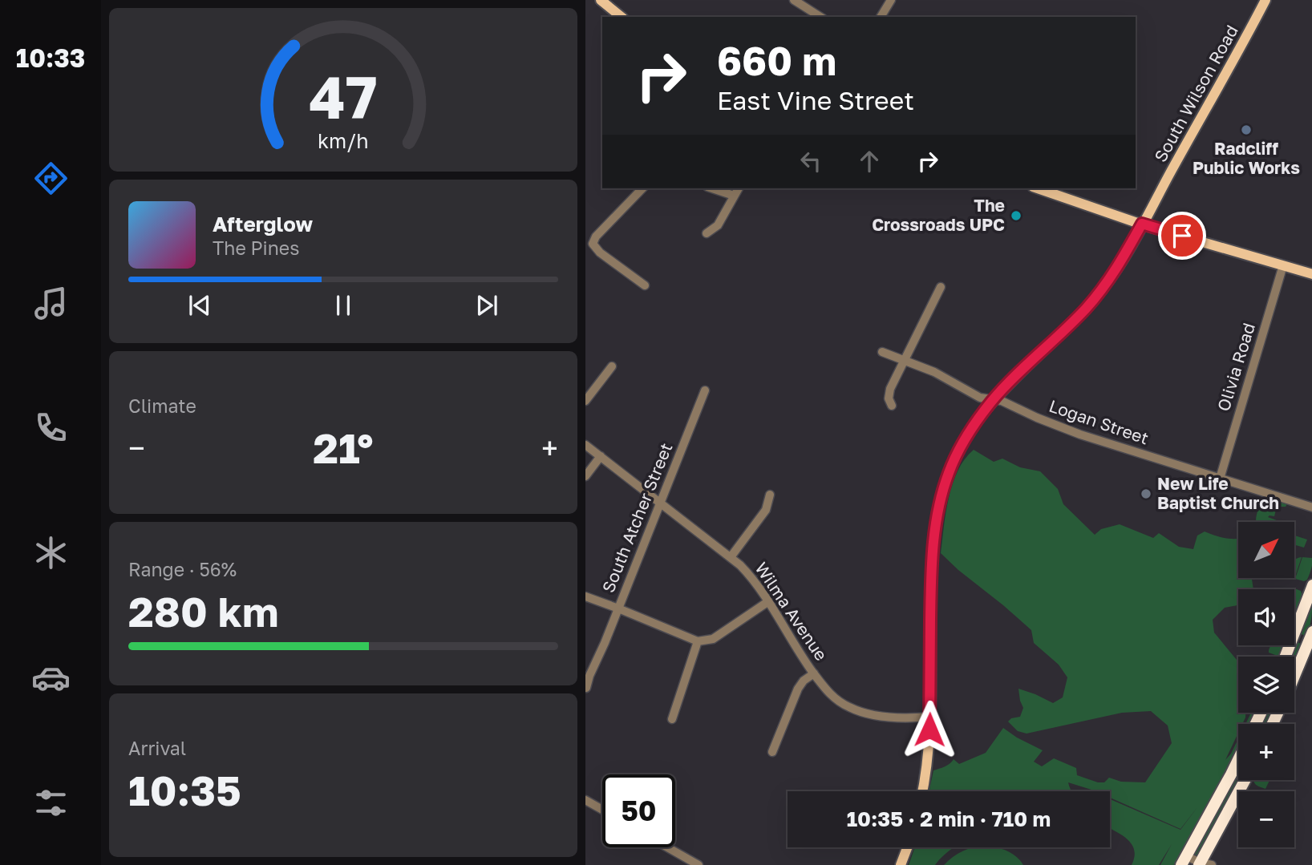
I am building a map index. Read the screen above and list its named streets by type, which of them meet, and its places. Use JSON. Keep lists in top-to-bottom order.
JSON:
{
  "streets": {
    "main road": ["South Wilson Road"],
    "street": [
      "Olivia Road",
      "Logan Street",
      "South Atcher Street",
      "Wilma Avenue"
    ]
  },
  "crossings": [
    ["South Wilson Road", "Logan Street"],
    ["South Wilson Road", "Wilma Avenue"],
    ["Olivia Road", "Logan Street"],
    ["South Atcher Street", "Wilma Avenue"]
  ],
  "places": ["Radcliff Public Works", "The Crossroads UPC", "New Life Baptist Church"],
  "north": "top right",
  "page": {
    "tabs": "10:33",
    "turn": ["660 m", "East Vine Street"],
    "song": ["Afterglow", "The Pines"],
    "tile": [
      "Climate",
      ["Range · 56%", "280 km"],
      ["Arrival", "10:35"]
    ],
    "heat": ["−", "21°", "+"],
    "map_buttons": ["+", "−"],
    "limit": "50",
    "trip": "10:35 · 2 min · 710 m",
    "gauge": ["47", "km/h"]
  }
}
